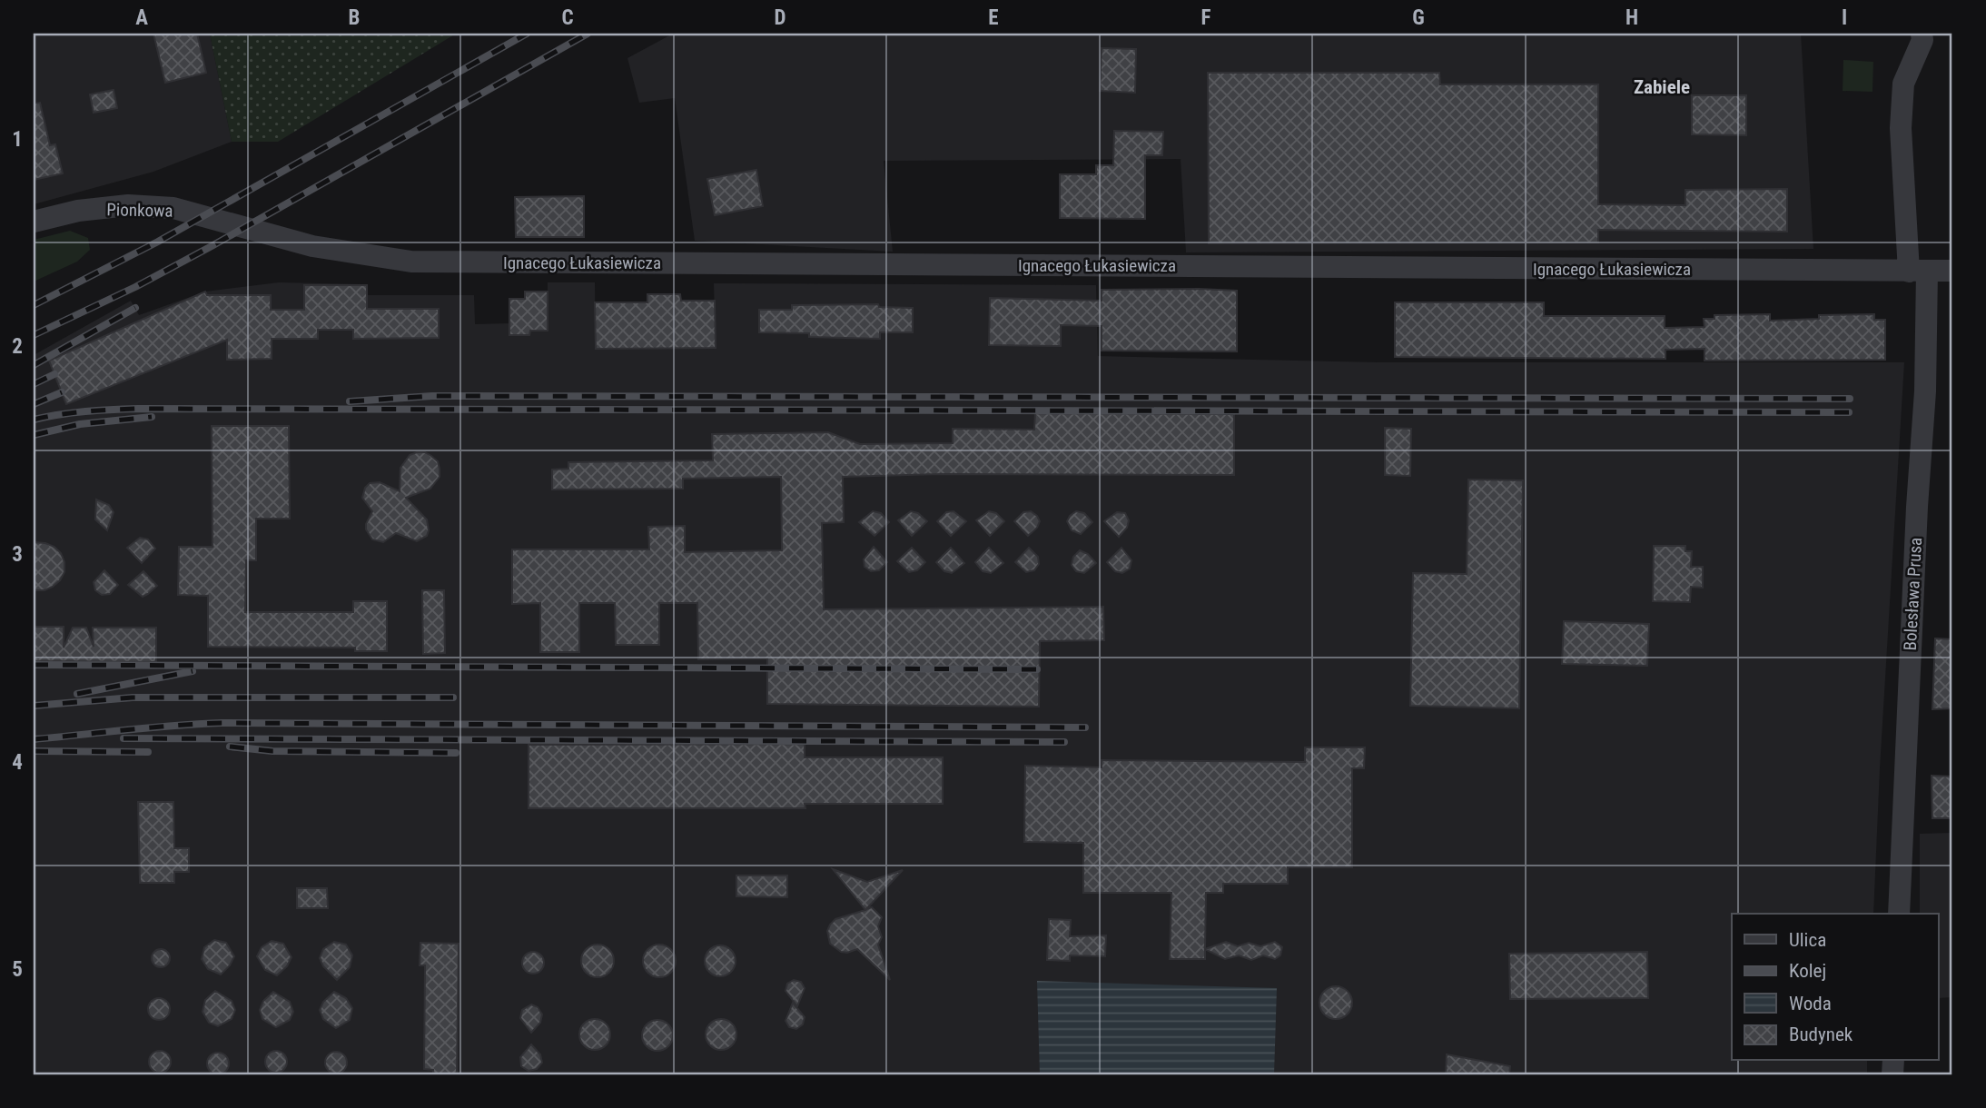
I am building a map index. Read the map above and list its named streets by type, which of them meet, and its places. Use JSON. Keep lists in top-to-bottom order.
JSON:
{
  "streets": {
    "street": ["Pionkowa", "Ignacego Łukasiewicza", "Bolesława Prusa"]
  },
  "crossings": [
    ["Pionkowa", "Ignacego Łukasiewicza"],
    ["Ignacego Łukasiewicza", "Bolesława Prusa"]
  ],
  "districts": ["Zabiele"],
  "legend": [
    "Ulica",
    "Kolej",
    "Woda",
    "Budynek"
  ],
  "grid": {
    "columns": [
      "A",
      "B",
      "C",
      "D",
      "E",
      "F",
      "G",
      "H",
      "I"
    ],
    "rows": [
      "1",
      "2",
      "3",
      "4",
      "5"
    ]
  }
}
